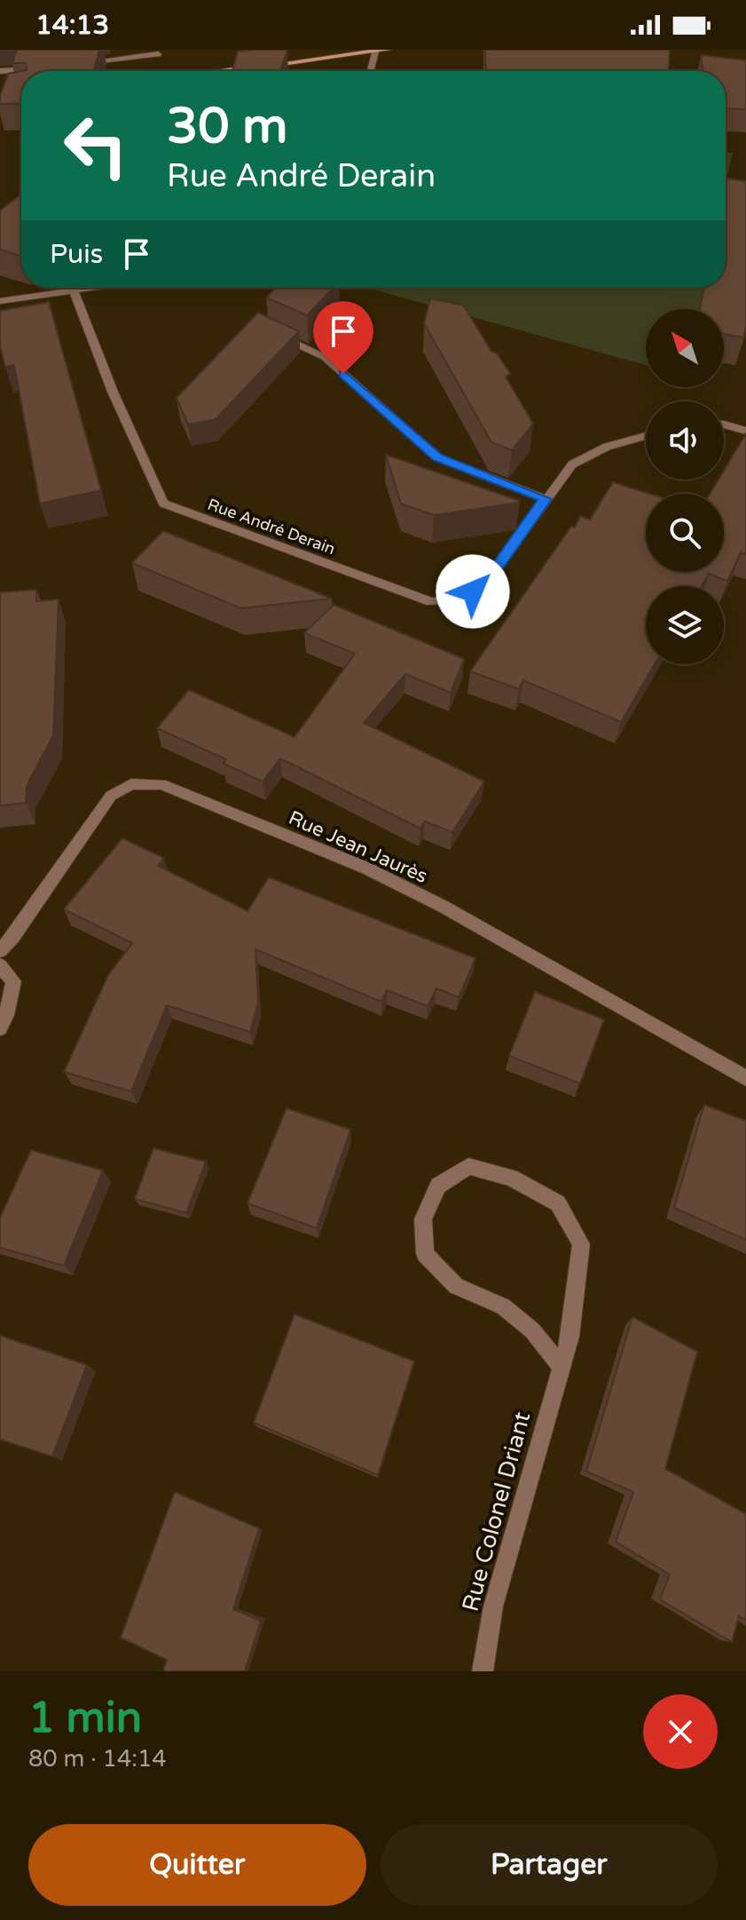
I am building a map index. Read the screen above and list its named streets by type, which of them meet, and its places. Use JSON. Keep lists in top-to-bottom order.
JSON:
{
  "streets": {
    "street": ["Rue André Derain", "Rue Jean Jaurès", "Rue Colonel Driant"]
  },
  "north": "top left",
  "page": {
    "status": "14:13",
    "turn": ["30 m", "Rue André Derain"],
    "then": "Puis",
    "heading": ["1 min", "80 m · 14:14"],
    "buttons": ["Quitter", "Partager"]
  }
}
